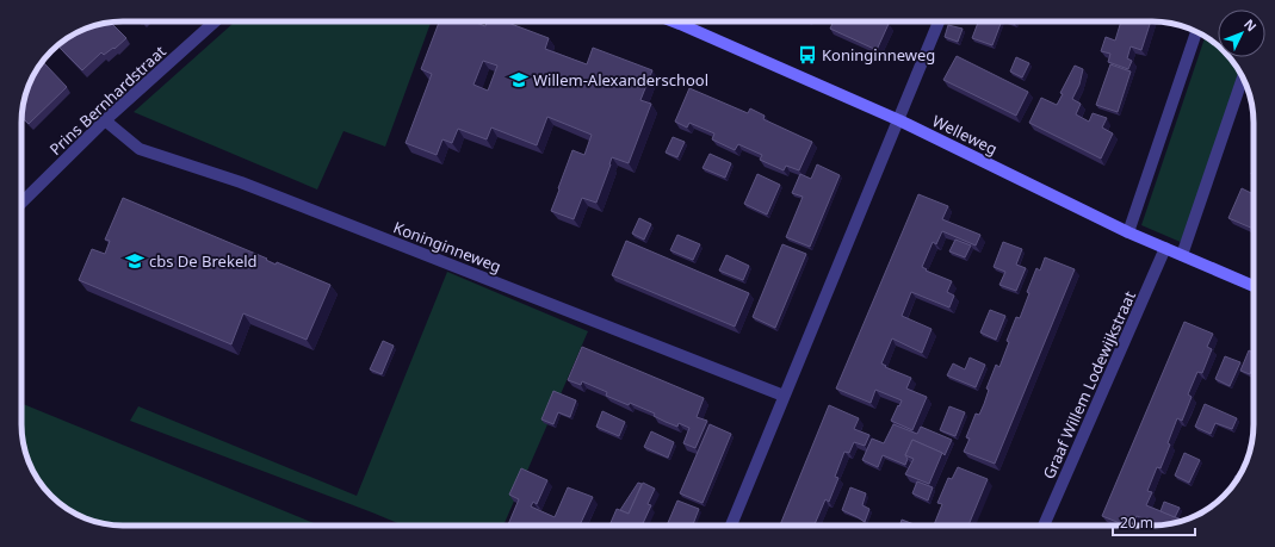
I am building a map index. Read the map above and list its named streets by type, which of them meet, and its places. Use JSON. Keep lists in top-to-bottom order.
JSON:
{
  "streets": {
    "main road": ["Welleweg"],
    "street": ["Prins Bernhardstraat", "Koninginneweg", "Graaf Willem Lodewijkstraat"]
  },
  "crossings": [
    ["Prins Bernhardstraat", "Koninginneweg"],
    ["Welleweg", "Graaf Willem Lodewijkstraat"]
  ],
  "places": {
    "bus stop": ["Koninginneweg"],
    "school or university": ["Willem-Alexanderschool", "cbs De Brekeld"]
  },
  "scale_bar": "20 m",
  "north": "top right"
}
